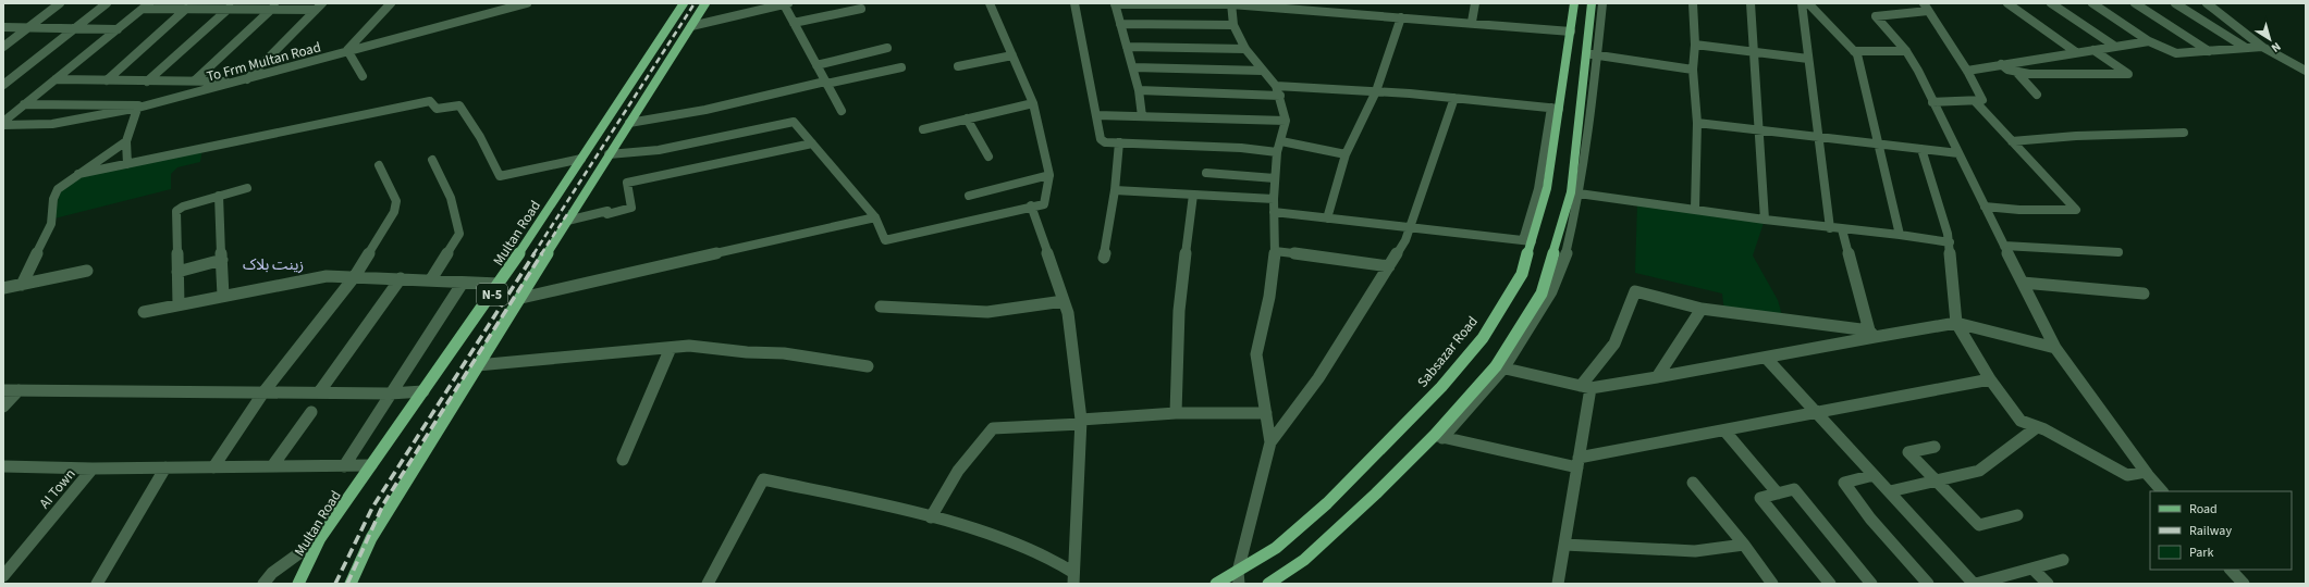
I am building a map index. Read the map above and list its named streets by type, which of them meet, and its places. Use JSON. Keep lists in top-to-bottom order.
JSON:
{
  "streets": {
    "main road": ["Multan Road", "N-5", "Sabsazar Road"],
    "street": ["To Frm Multan Road", "AI Town"]
  },
  "districts": ["زینت بلاک"],
  "legend": ["Road", "Railway", "Park"],
  "north": "bottom right"
}
